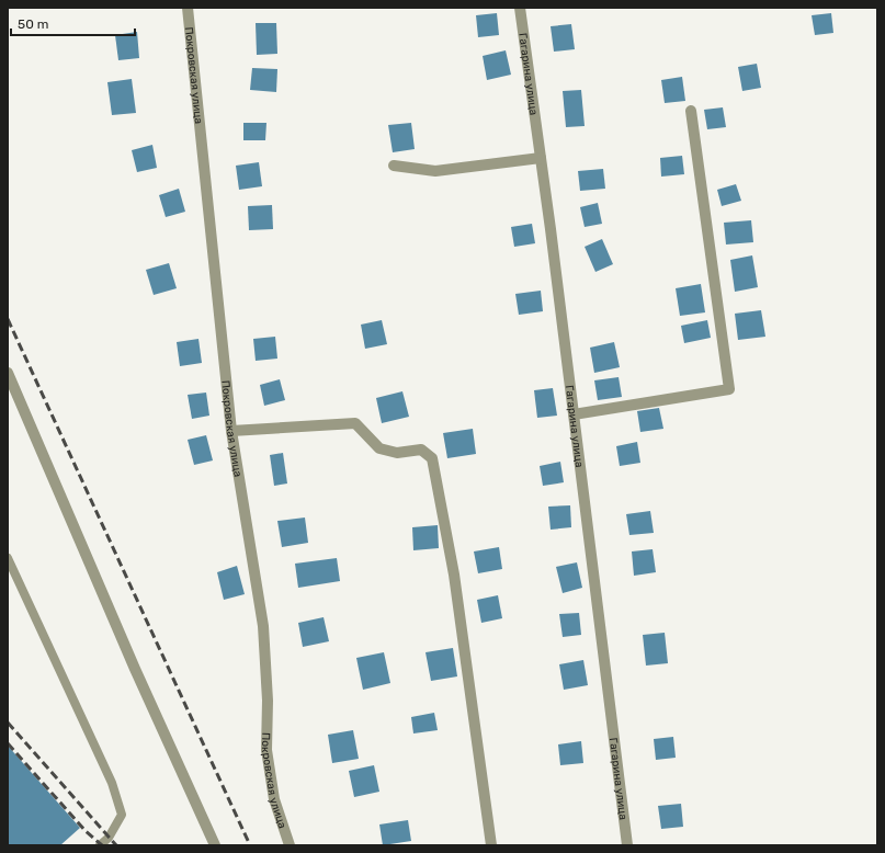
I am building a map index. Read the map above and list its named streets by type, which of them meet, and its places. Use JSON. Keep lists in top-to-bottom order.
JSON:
{
  "streets": {
    "street": ["Покровская улица", "Гагарина улица"]
  },
  "scale_bar": "50 m"
}
